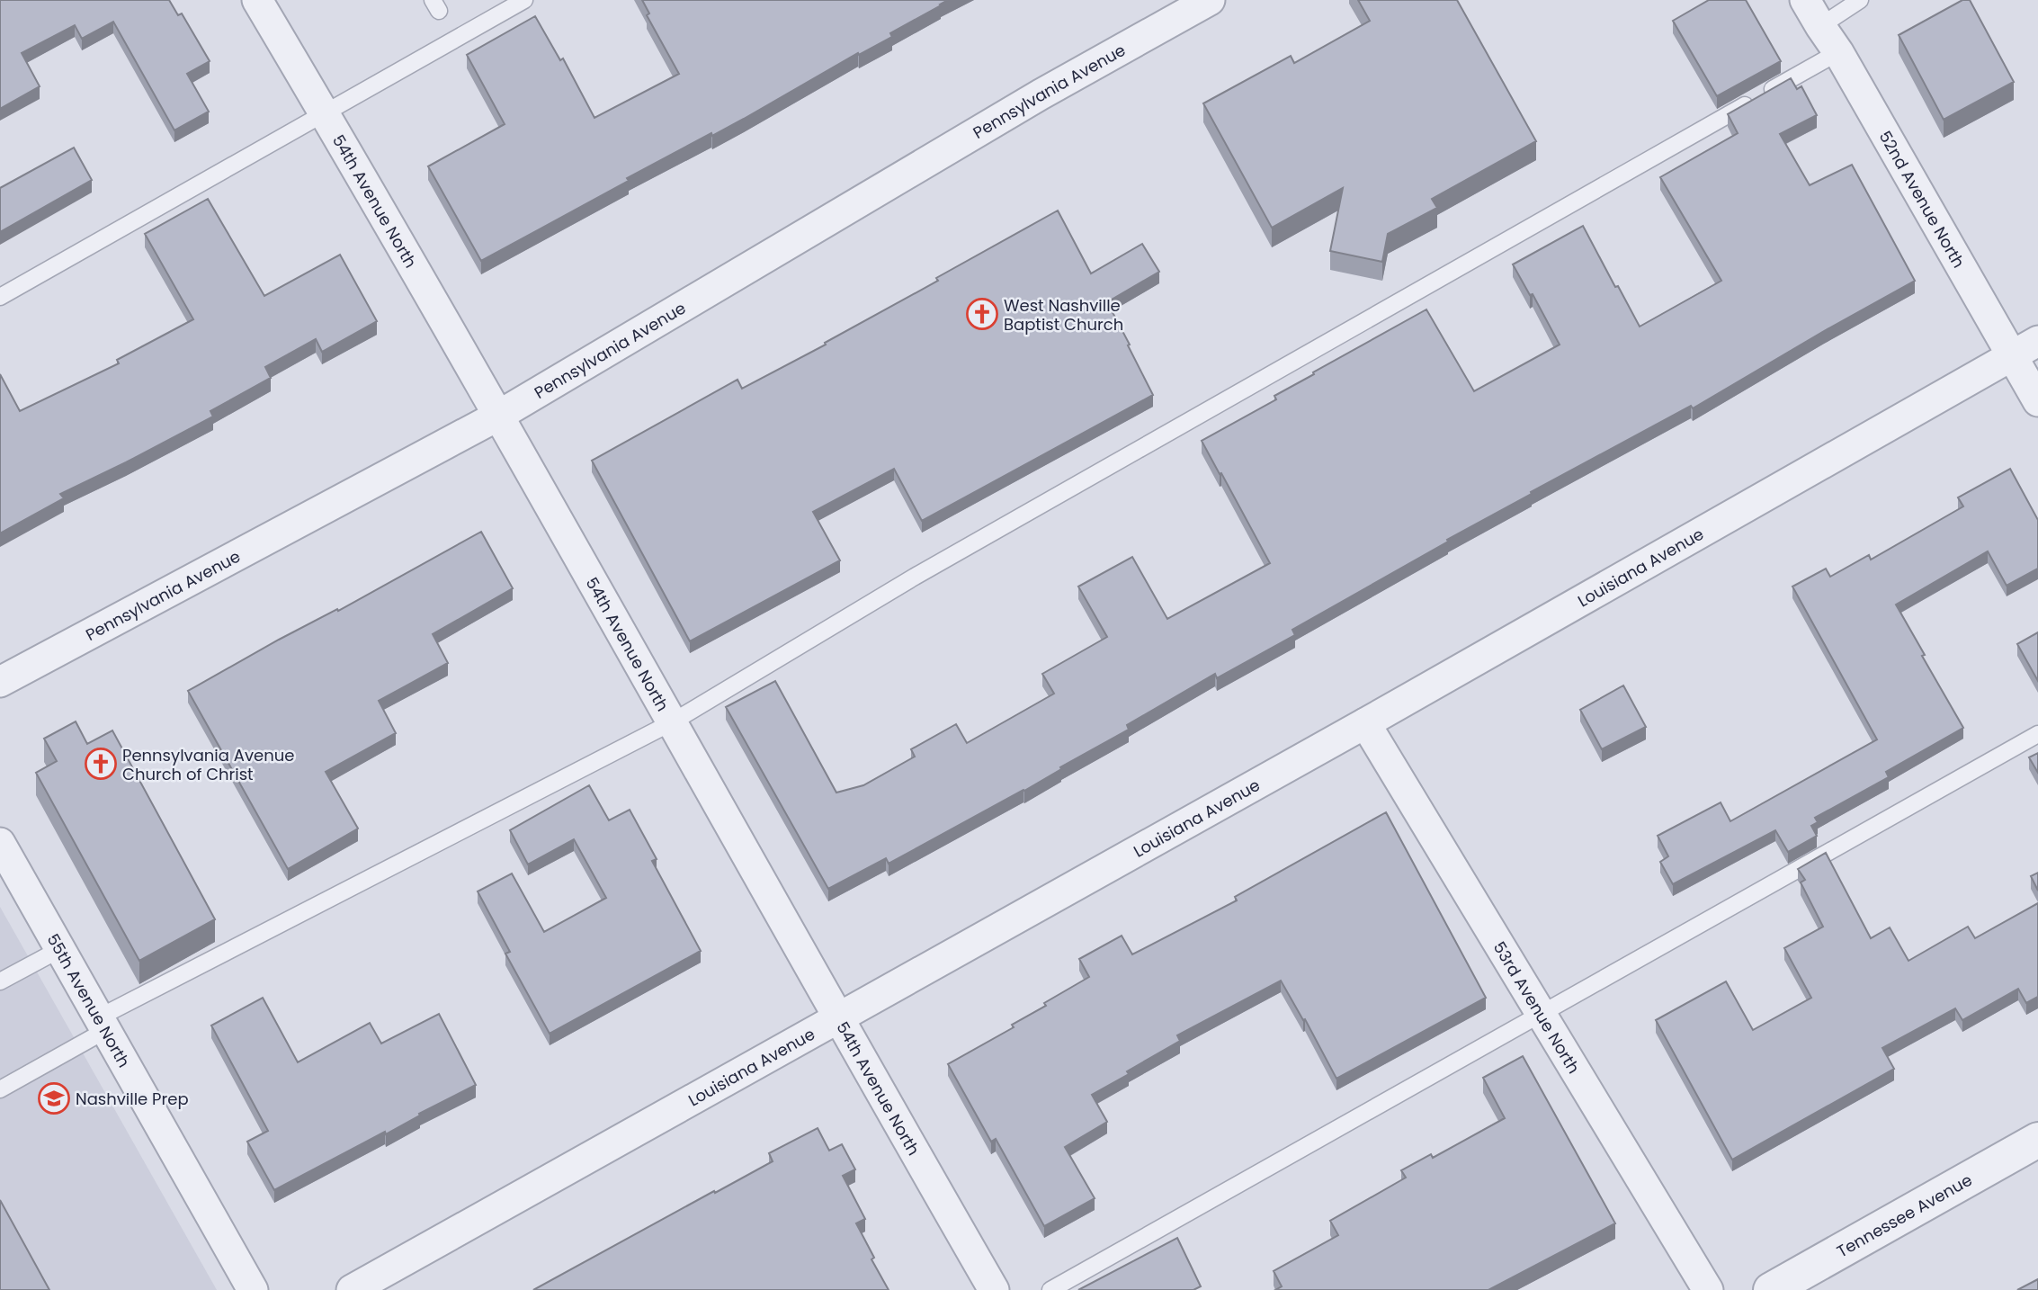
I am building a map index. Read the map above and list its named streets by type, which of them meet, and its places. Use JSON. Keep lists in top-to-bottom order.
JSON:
{
  "streets": {
    "street": [
      "Pennsylvania Avenue",
      "52nd Avenue North",
      "54th Avenue North",
      "Louisiana Avenue",
      "55th Avenue North",
      "53rd Avenue North",
      "Tennessee Avenue"
    ]
  },
  "crossings": [
    ["Pennsylvania Avenue", "54th Avenue North"],
    ["52nd Avenue North", "Louisiana Avenue"],
    ["54th Avenue North", "Louisiana Avenue"],
    ["Louisiana Avenue", "53rd Avenue North"]
  ],
  "places": {
    "church": ["West Nashville Baptist Church", "Pennsylvania Avenue Church of Christ"],
    "school or university": ["Nashville Prep"]
  }
}
